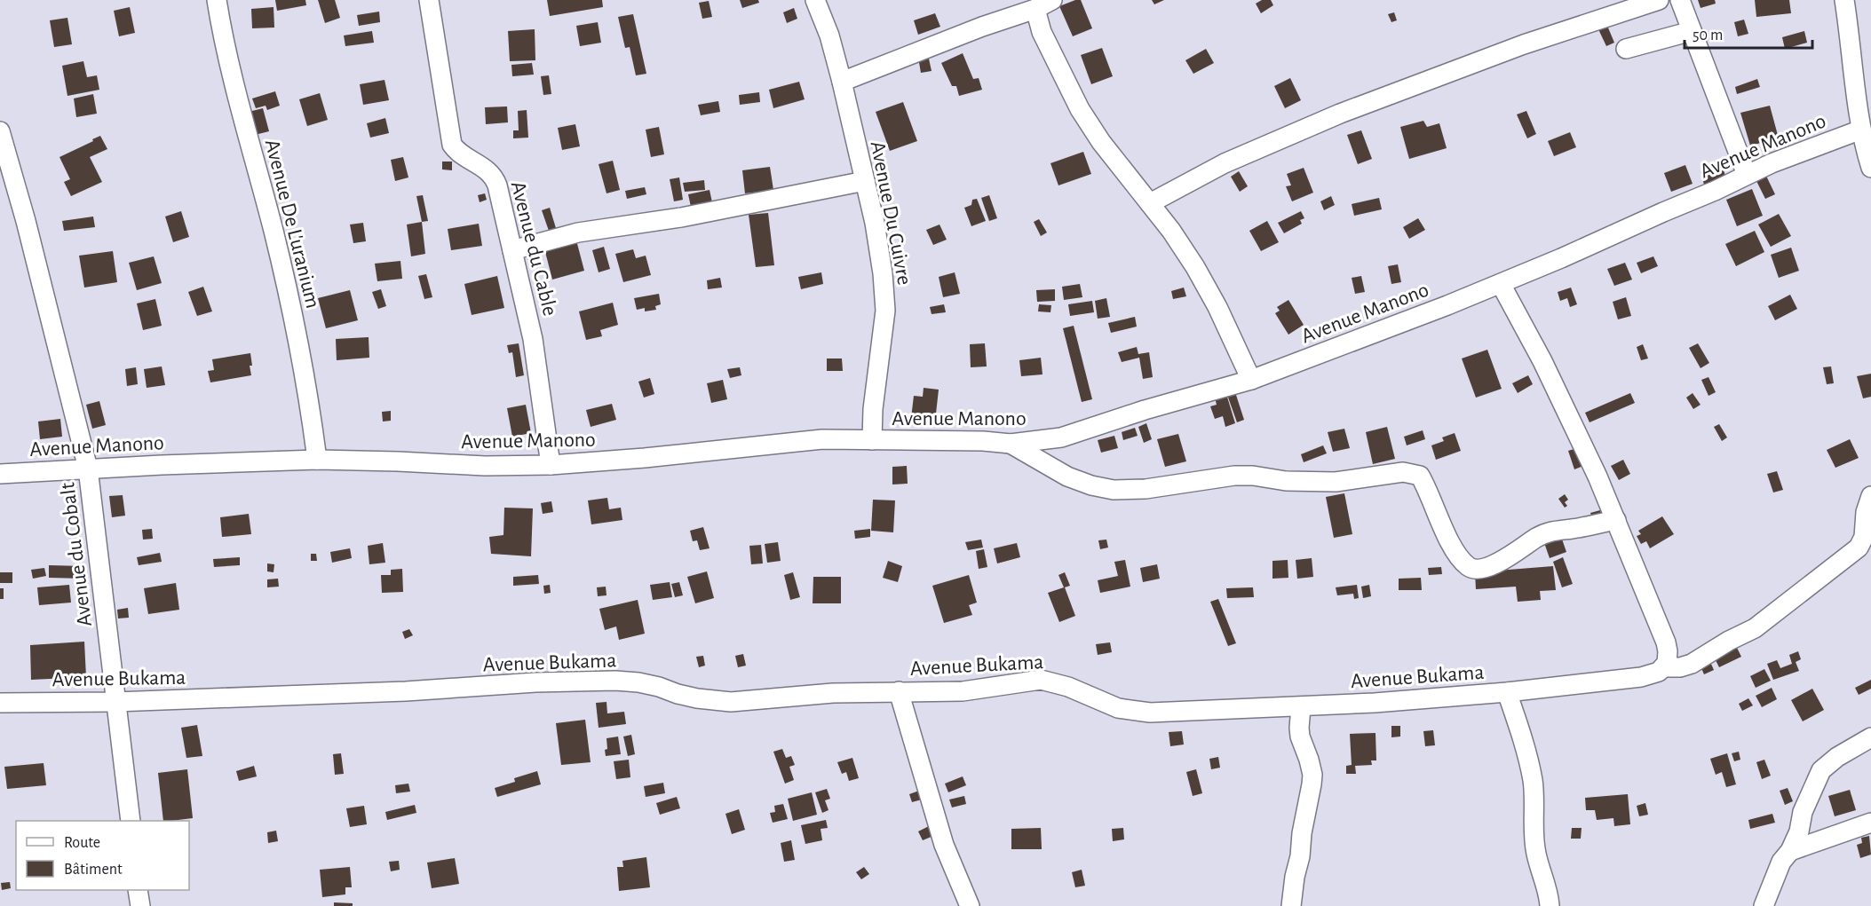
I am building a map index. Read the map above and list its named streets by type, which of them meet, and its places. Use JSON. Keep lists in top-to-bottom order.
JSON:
{
  "streets": {
    "street": [
      "Avenue Manono",
      "Avenue Du Cuivre",
      "Avenue De L'uranium",
      "Avenue du Cable",
      "Avenue du Cobalt",
      "Avenue Bukama"
    ]
  },
  "crossings": [
    ["Avenue Manono", "Avenue Du Cuivre"],
    ["Avenue Manono", "Avenue De L'uranium"],
    ["Avenue Manono", "Avenue du Cable"],
    ["Avenue Manono", "Avenue du Cobalt"],
    ["Avenue du Cobalt", "Avenue Bukama"]
  ],
  "legend": ["Route", "Bâtiment"],
  "scale_bar": "50 m"
}
